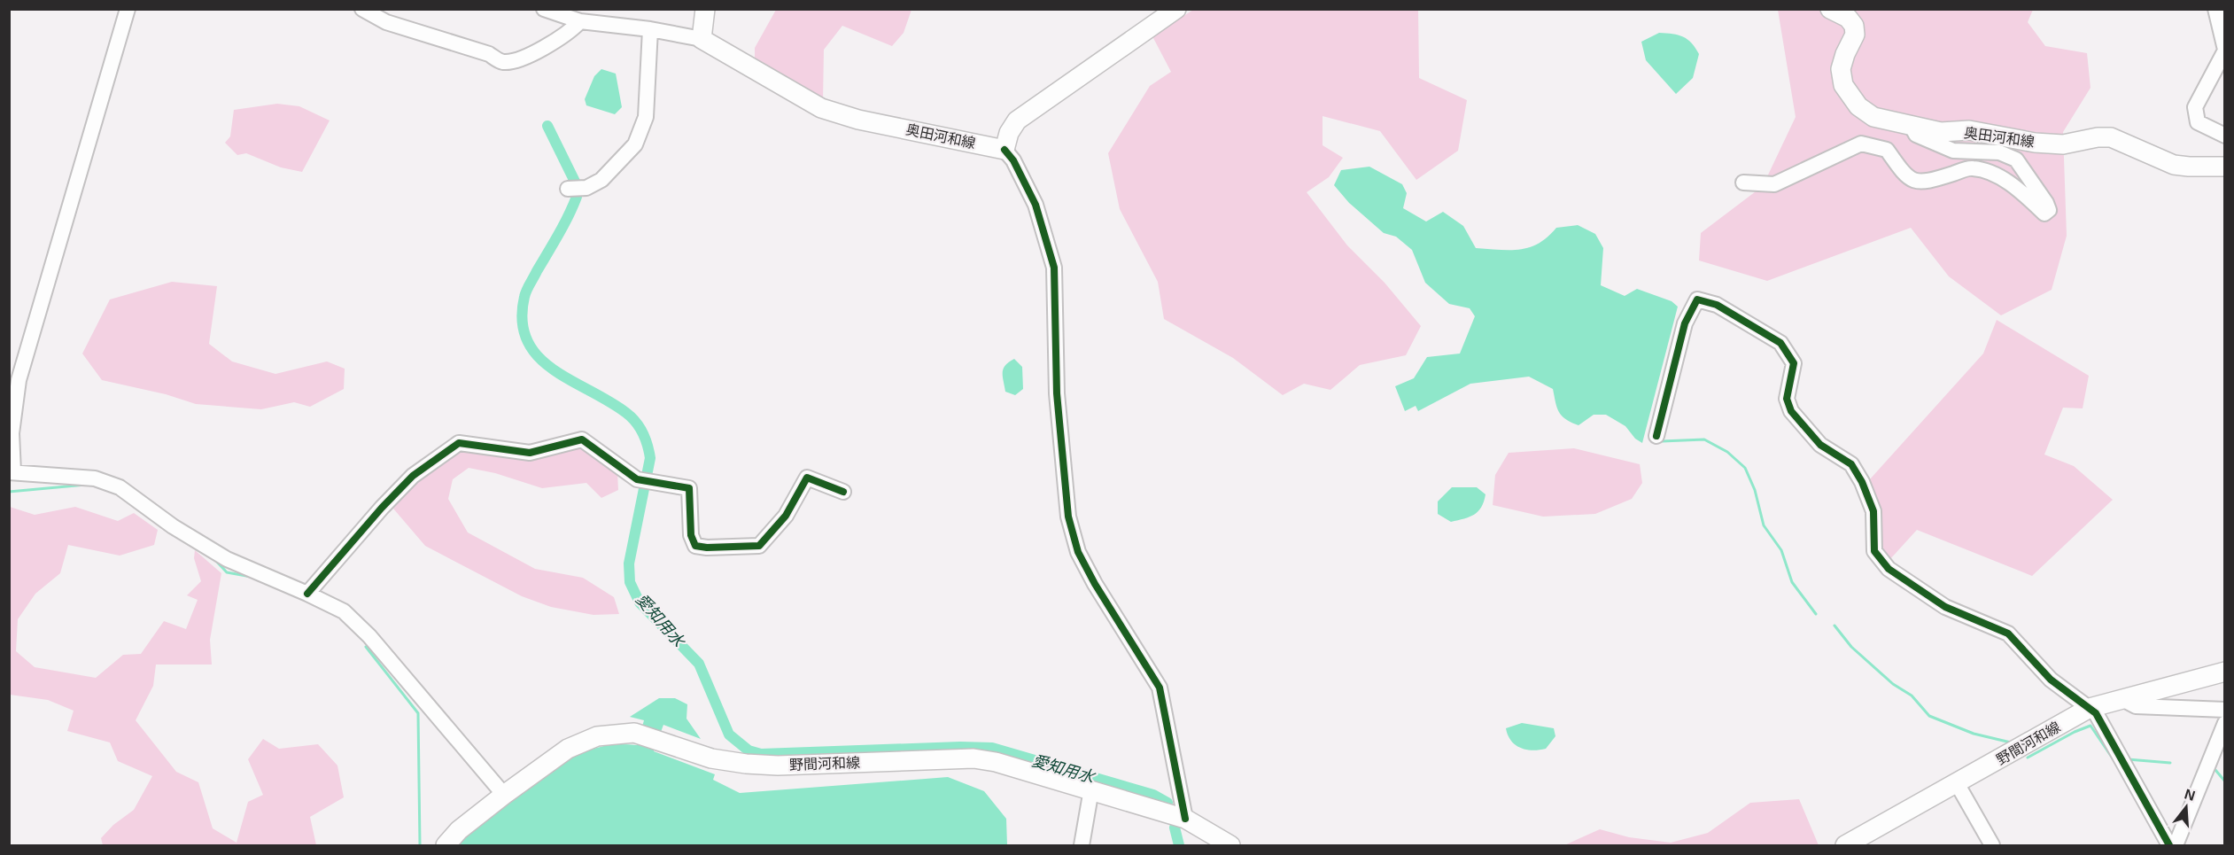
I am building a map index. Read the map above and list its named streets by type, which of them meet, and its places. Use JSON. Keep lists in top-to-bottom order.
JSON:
{
  "streets": {
    "main road": ["奥田河和線", "野間河和線"]
  },
  "water": ["愛知用水"],
  "north": "top"
}
